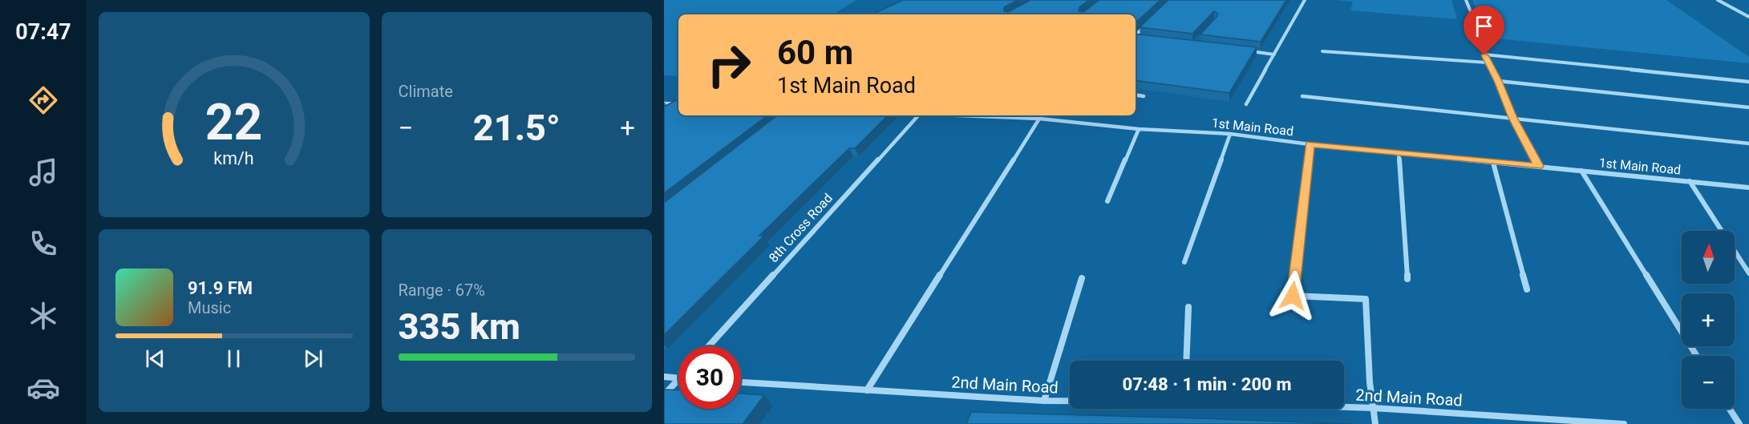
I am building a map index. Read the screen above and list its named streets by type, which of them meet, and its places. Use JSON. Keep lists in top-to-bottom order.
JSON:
{
  "streets": {
    "street": ["1st Main Road", "8th Cross Road", "2nd Main Road"]
  },
  "north": "top",
  "page": {
    "tabs": "07:47",
    "tile": [
      "Climate",
      ["Range · 67%", "335 km"]
    ],
    "turn": ["60 m", "1st Main Road"],
    "heat": ["−", "21.5°", "+"],
    "map_buttons": ["+", "−"],
    "song": ["91.9 FM", "Music"],
    "limit": "30",
    "trip": "07:48 · 1 min · 200 m",
    "gauge": ["22", "km/h"]
  }
}
